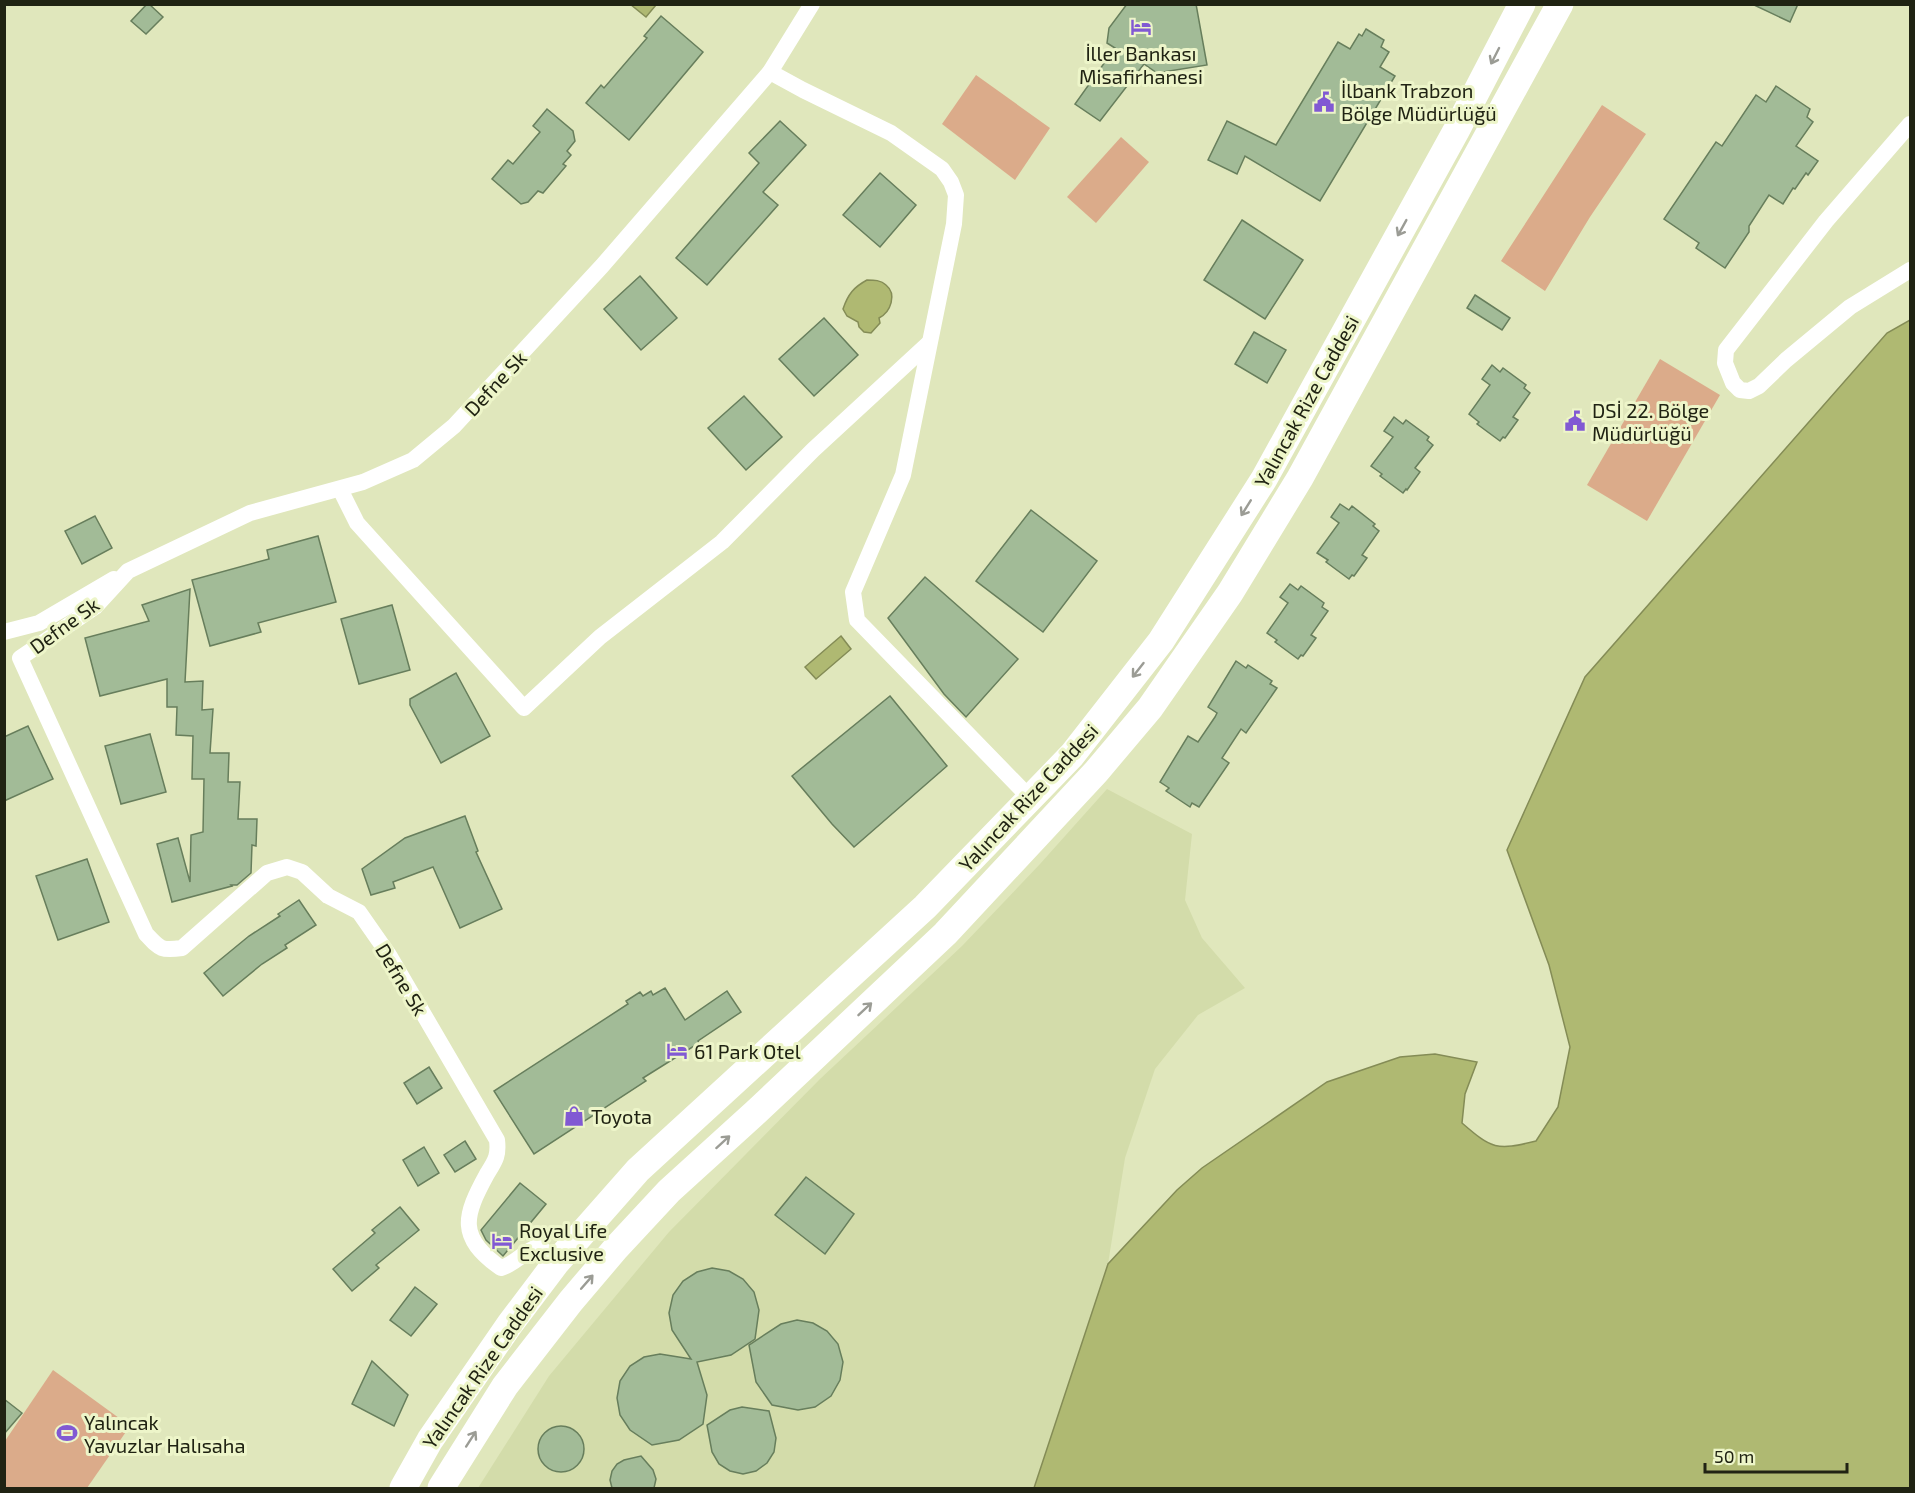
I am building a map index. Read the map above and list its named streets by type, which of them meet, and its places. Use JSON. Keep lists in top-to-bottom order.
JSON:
{
  "streets": {
    "highway": ["Yalıncak Rize Caddesi"],
    "street": ["Defne Sk"]
  },
  "crossings": [
    ["Defne Sk", "Yalıncak Rize Caddesi"]
  ],
  "places": {
    "hotel": ["İller Bankası Misafirhanesi", "61 Park Otel", "Royal Life Exclusive"],
    "public building": ["İlbank Trabzon Bölge Müdürlüğü", "DSİ 22. Bölge Müdürlüğü"],
    "shop": ["Toyota"],
    "sports": ["Yalıncak Yavuzlar Halısaha"]
  },
  "scale_bar": "50 m"
}
